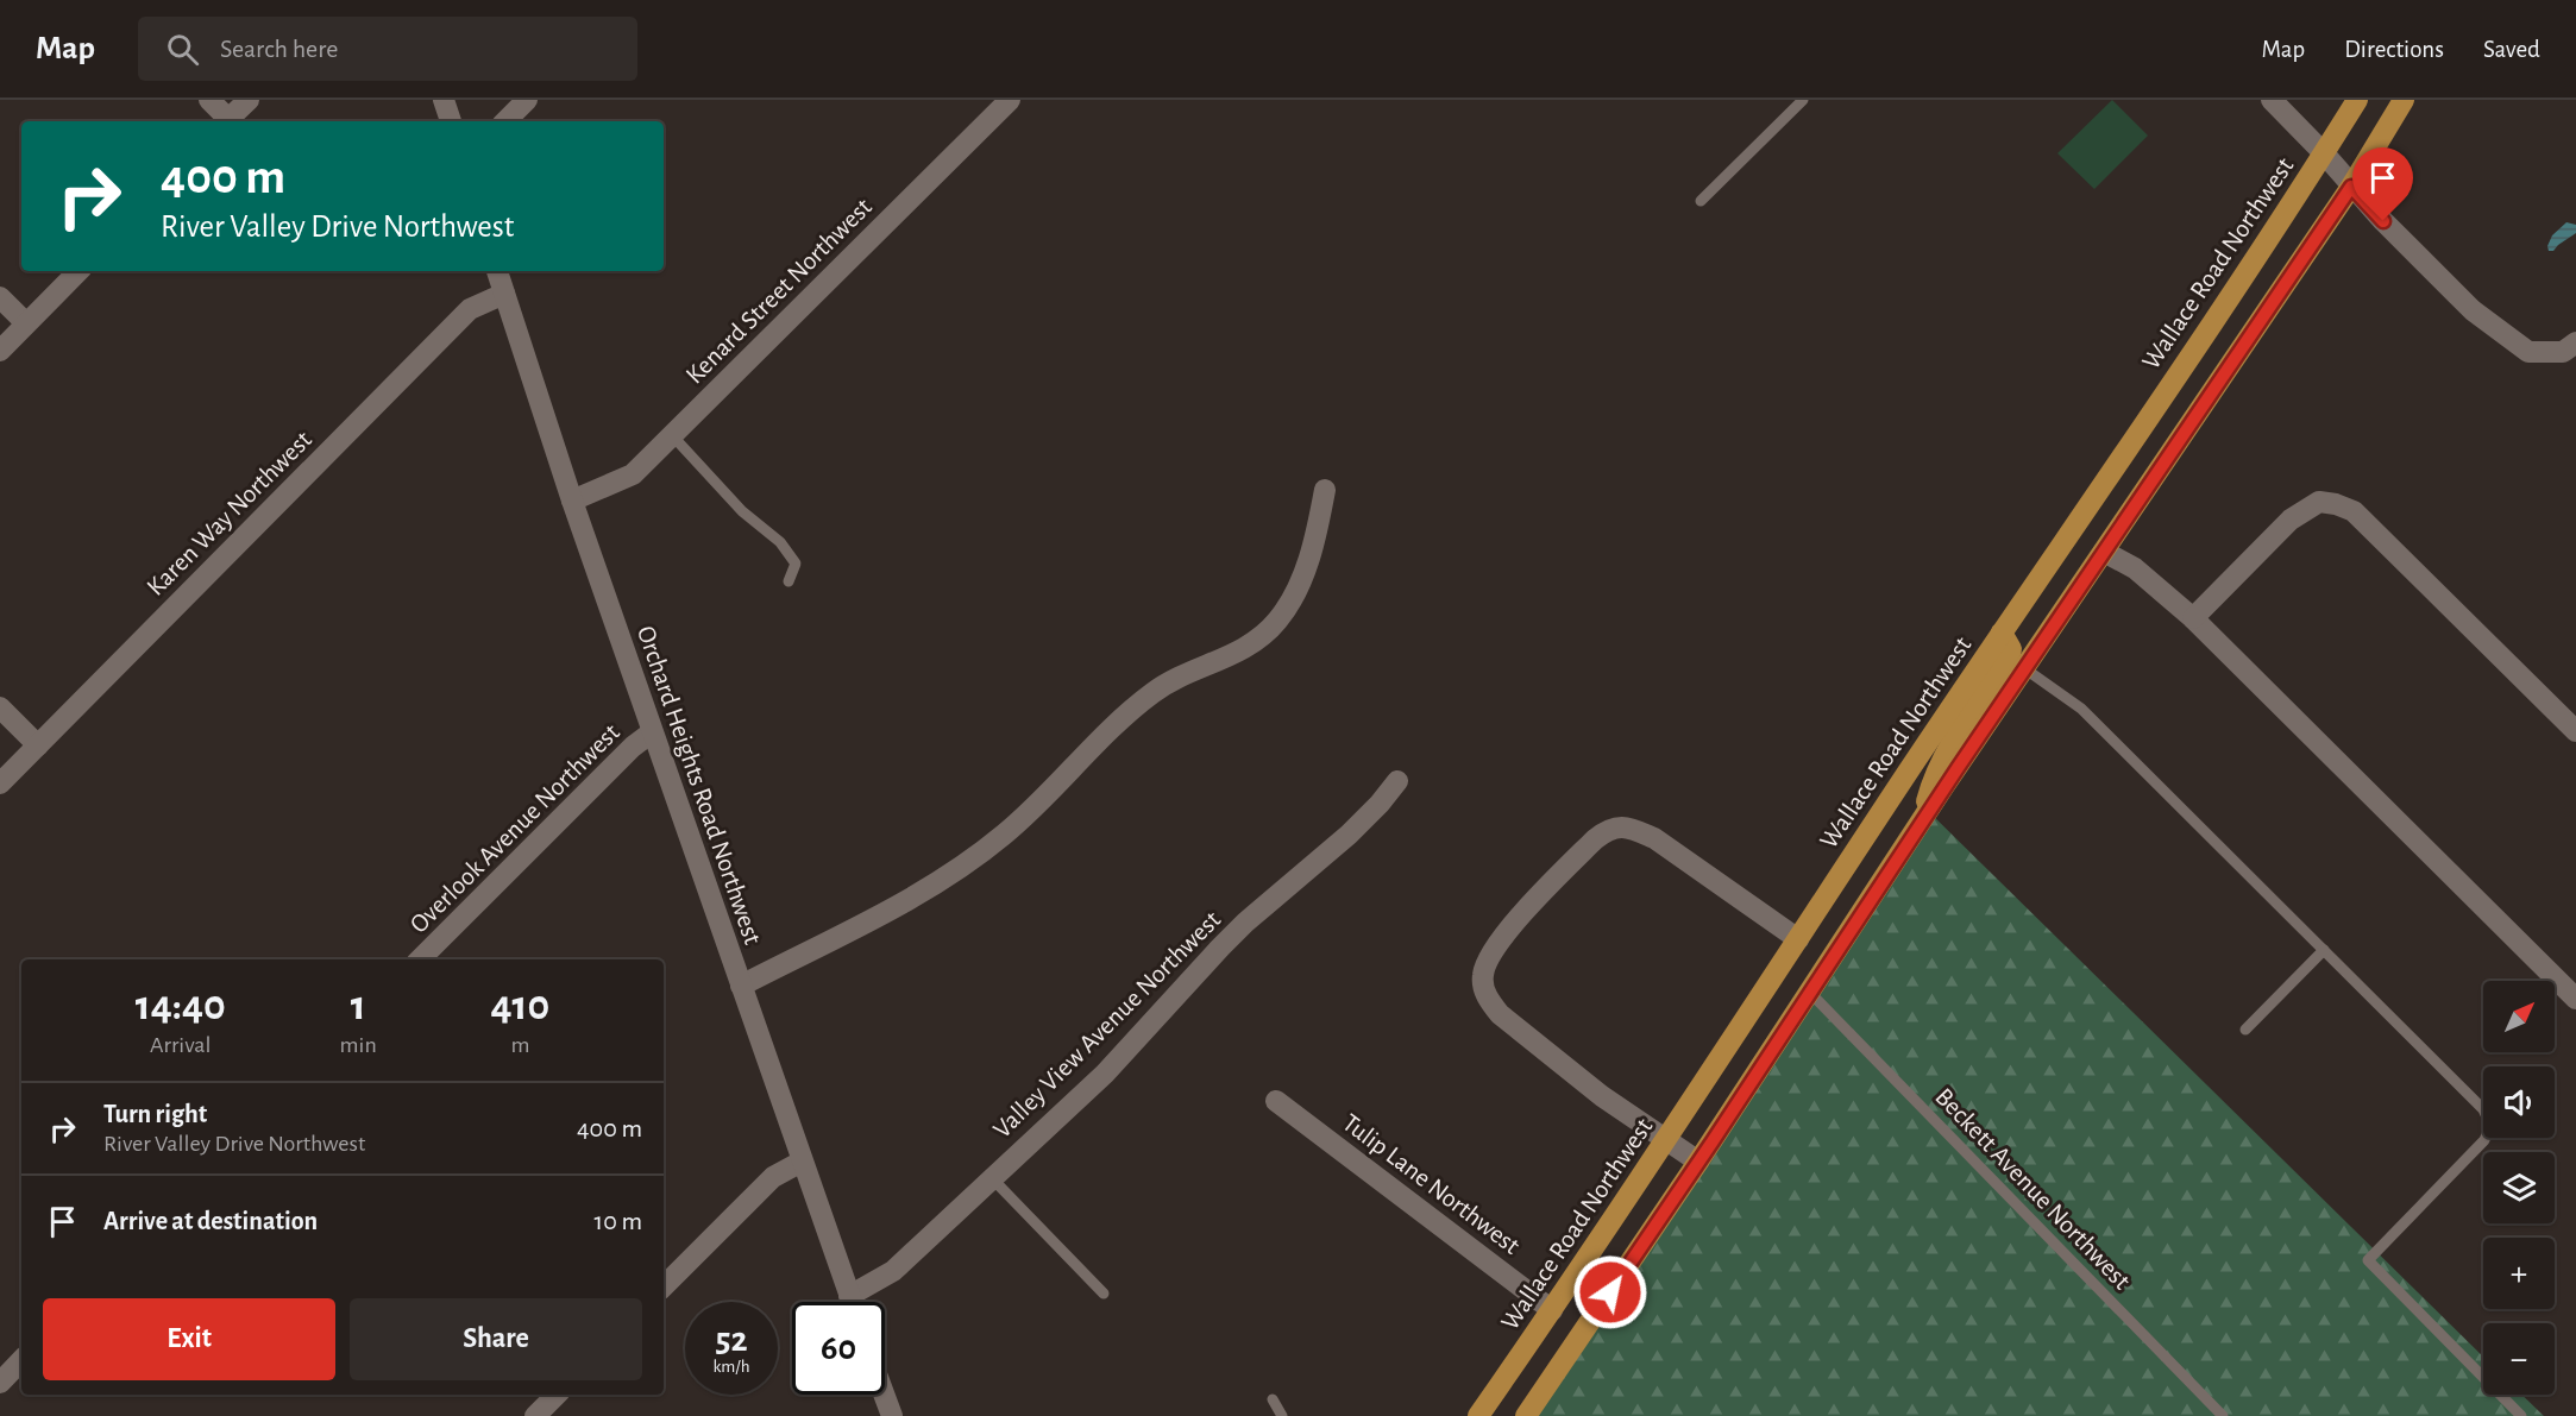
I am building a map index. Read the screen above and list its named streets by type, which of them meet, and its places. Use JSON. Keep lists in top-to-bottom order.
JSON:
{
  "streets": {
    "main road": ["Wallace Road Northwest"],
    "street": [
      "Kenard Street Northwest",
      "Karen Way Northwest",
      "Orchard Heights Road Northwest",
      "Overlook Avenue Northwest",
      "Valley View Avenue Northwest",
      "Tulip Lane Northwest"
    ],
    "lane": ["Beckett Avenue Northwest"]
  },
  "crossings": [
    ["Wallace Road Northwest", "Tulip Lane Northwest"],
    ["Kenard Street Northwest", "Orchard Heights Road Northwest"],
    ["Karen Way Northwest", "Orchard Heights Road Northwest"],
    ["Orchard Heights Road Northwest", "Overlook Avenue Northwest"],
    ["Orchard Heights Road Northwest", "Valley View Avenue Northwest"]
  ],
  "north": "top right",
  "page": {
    "header": "Map",
    "search": "Search here",
    "nav": ["Map", "Directions", "Saved"],
    "turn": ["400 m", "River Valley Drive Northwest"],
    "eta": [
      "14:40",
      "Arrival",
      "1",
      "min",
      "410",
      "m"
    ],
    "map_buttons": ["+", "−"],
    "list": [
      {
        "name": "Turn right",
        "note": "River Valley Drive Northwest",
        "value": "400 m"
      },
      {
        "name": "Arrive at destination",
        "value": "10 m"
      }
    ],
    "buttons": ["Exit", "Share"],
    "speed": "52 km/h",
    "limit": "60"
  }
}
